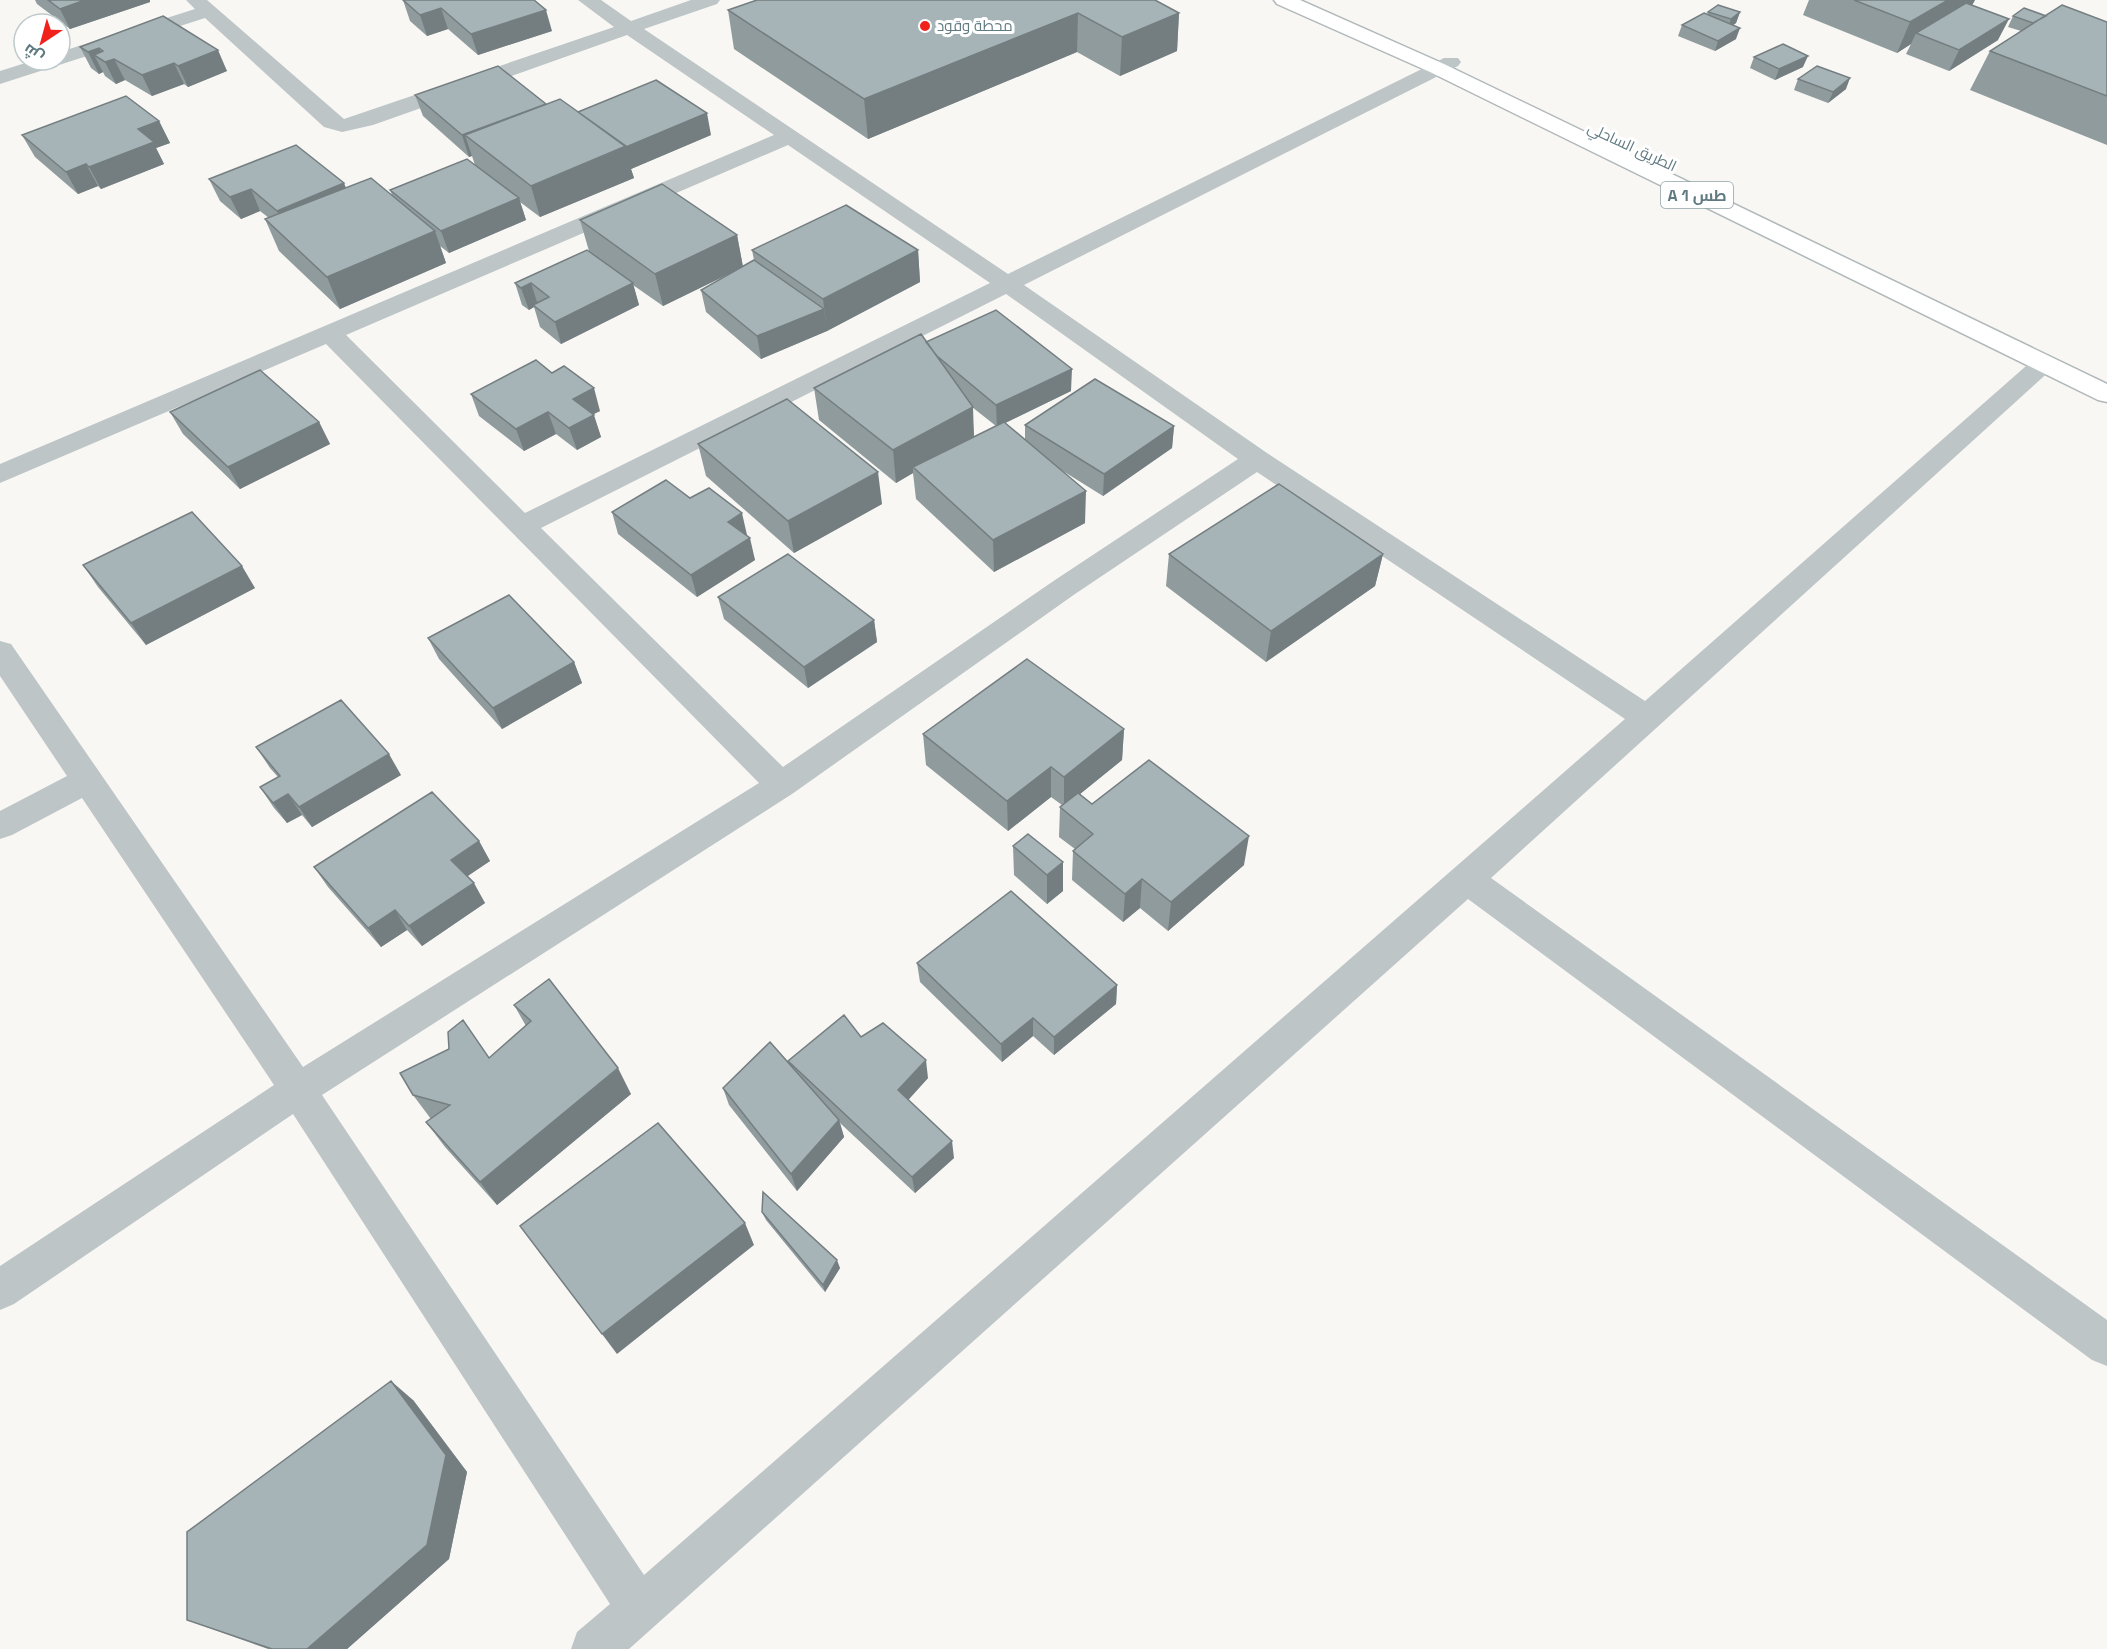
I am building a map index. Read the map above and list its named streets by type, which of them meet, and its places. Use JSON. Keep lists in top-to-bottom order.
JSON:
{
  "streets": {
    "highway": ["الطريق الساحلي", "A 1 طس"]
  },
  "crossings": [
    ["الطريق الساحلي", "A 1 طس"]
  ],
  "places": ["محطة وقود"],
  "north": "bottom left"
}
